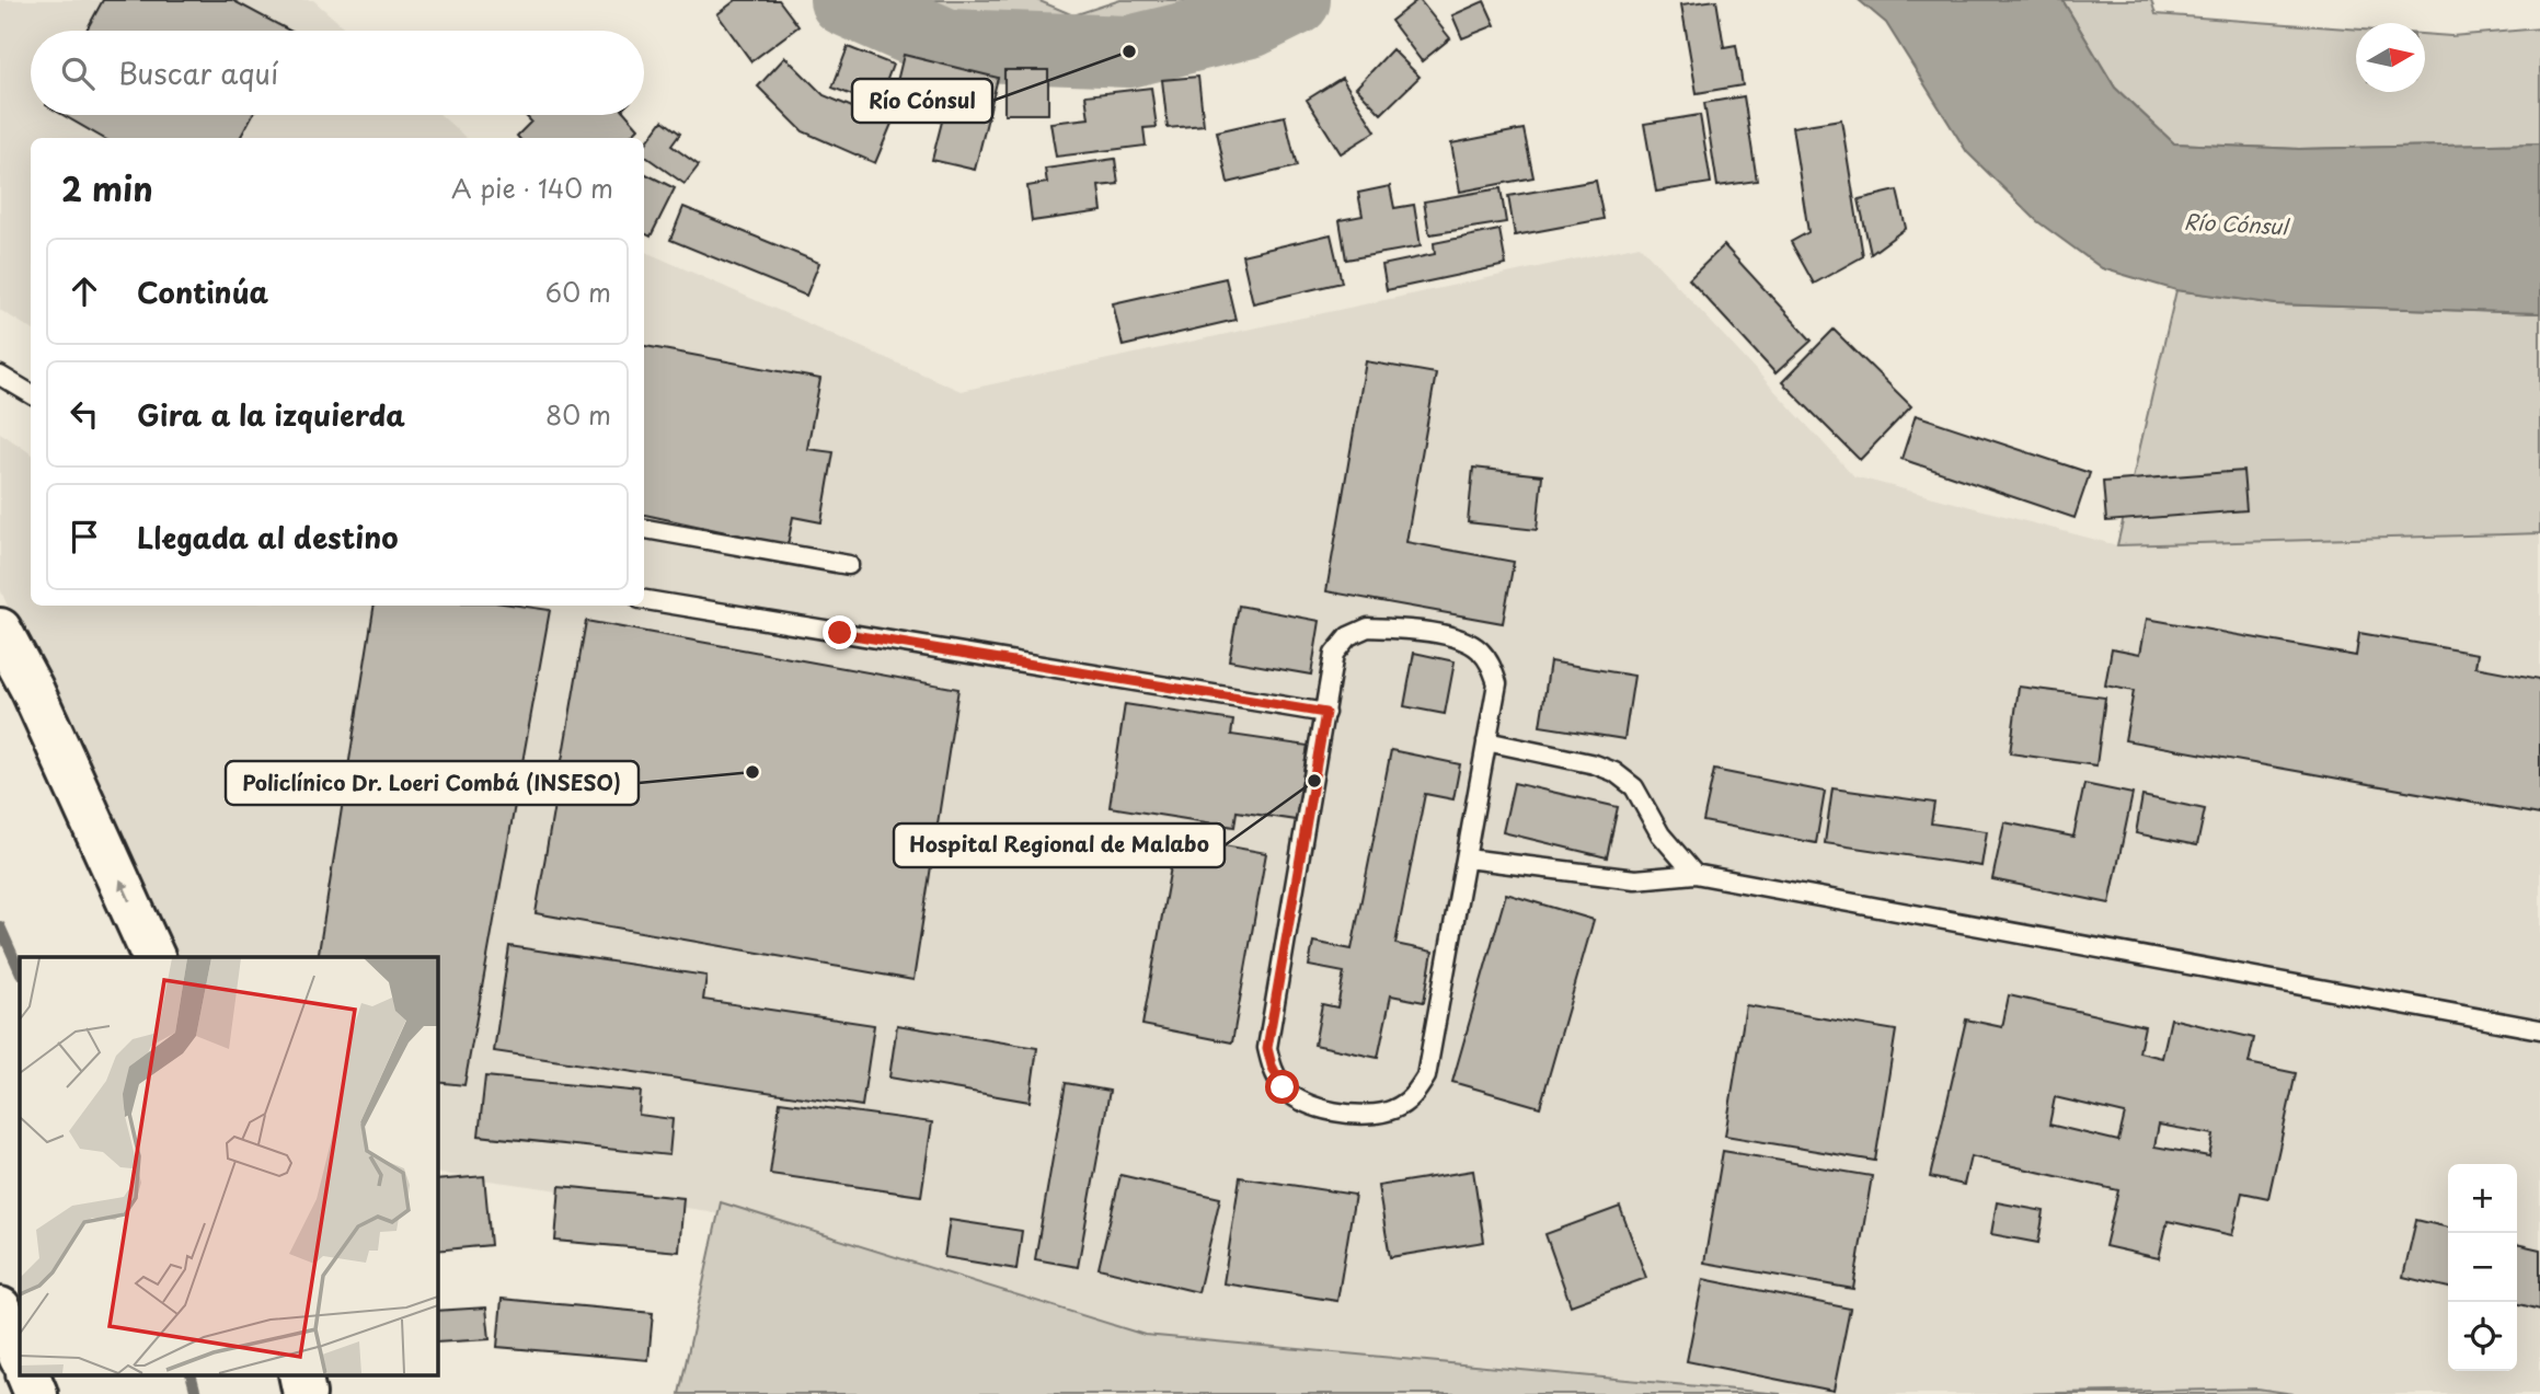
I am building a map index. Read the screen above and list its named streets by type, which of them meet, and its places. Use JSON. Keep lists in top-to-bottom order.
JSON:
{
  "water": ["Río Cónsul"],
  "places": ["Río Cónsul", "Policlínico Dr. Loeri Combá (INSESO)", "Hospital Regional de Malabo"],
  "north": "right",
  "page": {
    "search": "Buscar aquí",
    "heading": ["2 min", "A pie · 140 m"],
    "list": [
      ["Continúa", "60 m"],
      ["Gira a la izquierda", "80 m"],
      "Llegada al destino"
    ],
    "map_buttons": ["+", "−"]
  }
}
